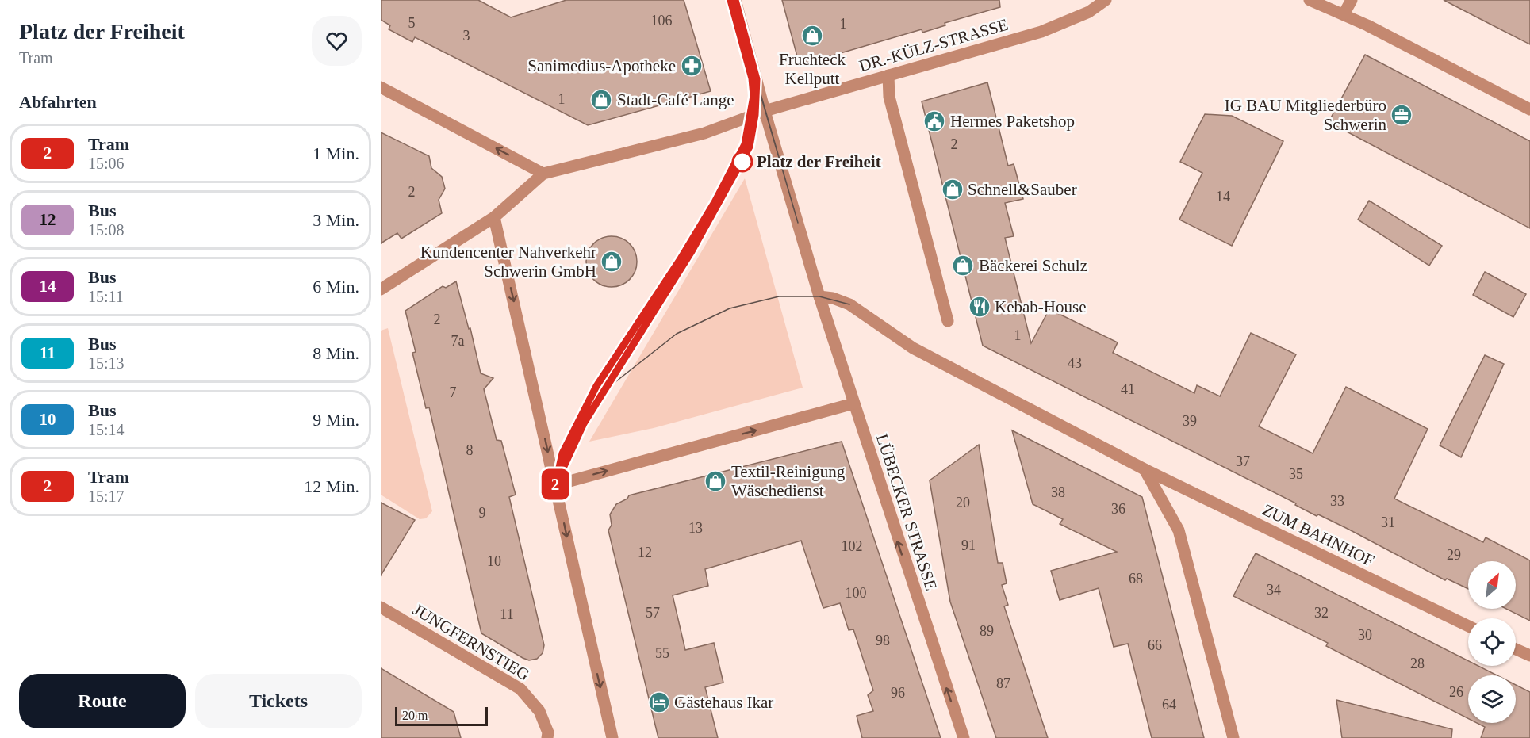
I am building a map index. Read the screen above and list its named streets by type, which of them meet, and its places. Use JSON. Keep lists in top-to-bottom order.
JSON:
{
  "streets": {
    "street": [
      "DR.-KÜLZ-STRASSE",
      "LÜBECKER STRASSE",
      "ZUM BAHNHOF",
      "JUNGFERNSTIEG"
    ]
  },
  "crossings": [
    ["DR.-KÜLZ-STRASSE", "LÜBECKER STRASSE"],
    ["LÜBECKER STRASSE", "ZUM BAHNHOF"]
  ],
  "one_way": ["LÜBECKER STRASSE"],
  "places": {
    "shop": [
      "Fruchteck Kellputt",
      "Stadt-Café Lange",
      "Schnell&Sauber",
      "Kundencenter Nahverkehr Schwerin GmbH",
      "Bäckerei Schulz",
      "Textil-Reinigung Wäschedienst"
    ],
    "pharmacy": ["Sanimedius-Apotheke"],
    "office": ["IG BAU Mitgliederbüro Schwerin"],
    "public building": ["Hermes Paketshop"],
    "other": ["Platz der Freiheit"],
    "restaurant": ["Kebab-House"],
    "hotel": ["Gästehaus Ikar"]
  },
  "lines": ["tram line 2"],
  "house_numbers": [
    "106",
    "5",
    "1",
    "3",
    "1",
    "2",
    "2",
    "14",
    "2",
    "1",
    "7a",
    "43",
    "41",
    "7",
    "39",
    "8",
    "37",
    "35",
    "38",
    "33",
    "20",
    "36",
    "9",
    "31",
    "13",
    "91",
    "102",
    "12",
    "29",
    "10",
    "68",
    "34",
    "100",
    "57",
    "32",
    "11",
    "89",
    "30",
    "98",
    "66",
    "55",
    "28",
    "87",
    "26",
    "96",
    "64"
  ],
  "scale_bar": "20 m",
  "north": "top right",
  "page": {
    "heading": [
      ["Platz der Freiheit", "Tram"],
      "Abfahrten"
    ],
    "on_map": "2",
    "list": [
      {
        "mark": "2",
        "name": "Tram",
        "note": "15:06",
        "value": "1 Min."
      },
      {
        "mark": "12",
        "name": "Bus",
        "note": "15:08",
        "value": "3 Min."
      },
      {
        "mark": "14",
        "name": "Bus",
        "note": "15:11",
        "value": "6 Min."
      },
      {
        "mark": "11",
        "name": "Bus",
        "note": "15:13",
        "value": "8 Min."
      },
      {
        "mark": "10",
        "name": "Bus",
        "note": "15:14",
        "value": "9 Min."
      },
      {
        "mark": "2",
        "name": "Tram",
        "note": "15:17",
        "value": "12 Min."
      }
    ],
    "buttons": ["Route", "Tickets"],
    "scale": "20 m"
  }
}
